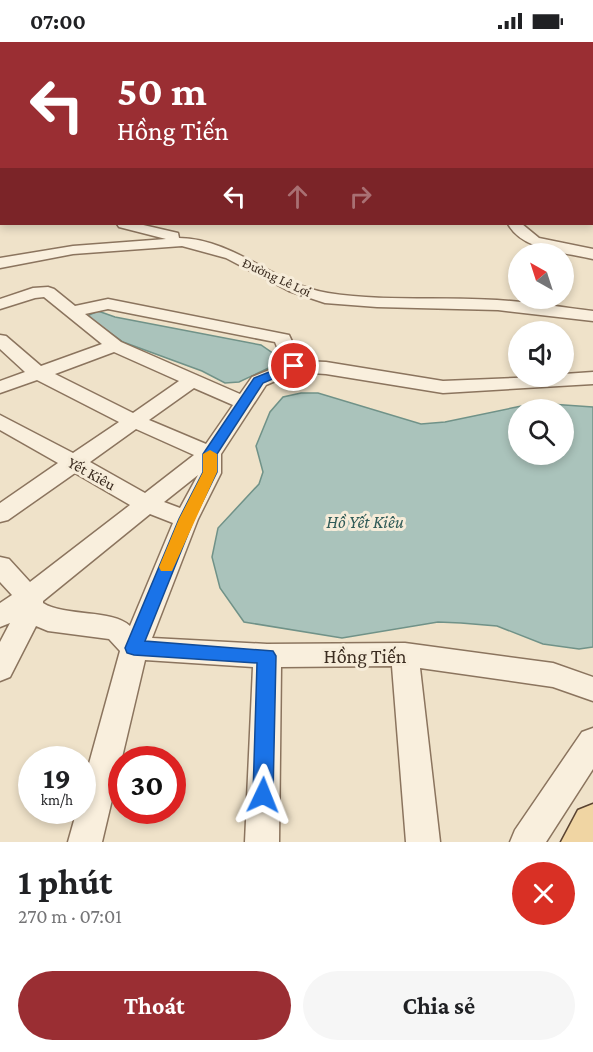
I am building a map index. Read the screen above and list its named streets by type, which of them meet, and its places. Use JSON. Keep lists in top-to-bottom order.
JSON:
{
  "streets": {
    "street": ["Đường Lê Lợi", "Yết Kiêu", "Hồng Tiến"]
  },
  "water": ["Hồ Yết Kiêu"],
  "north": "top left",
  "page": {
    "status": "07:00",
    "turn": ["50 m", "Hồng Tiến"],
    "speed": "19 km/h",
    "limit": "30",
    "heading": ["1 phút", "270 m · 07:01"],
    "buttons": ["Thoát", "Chia sẻ"]
  }
}
